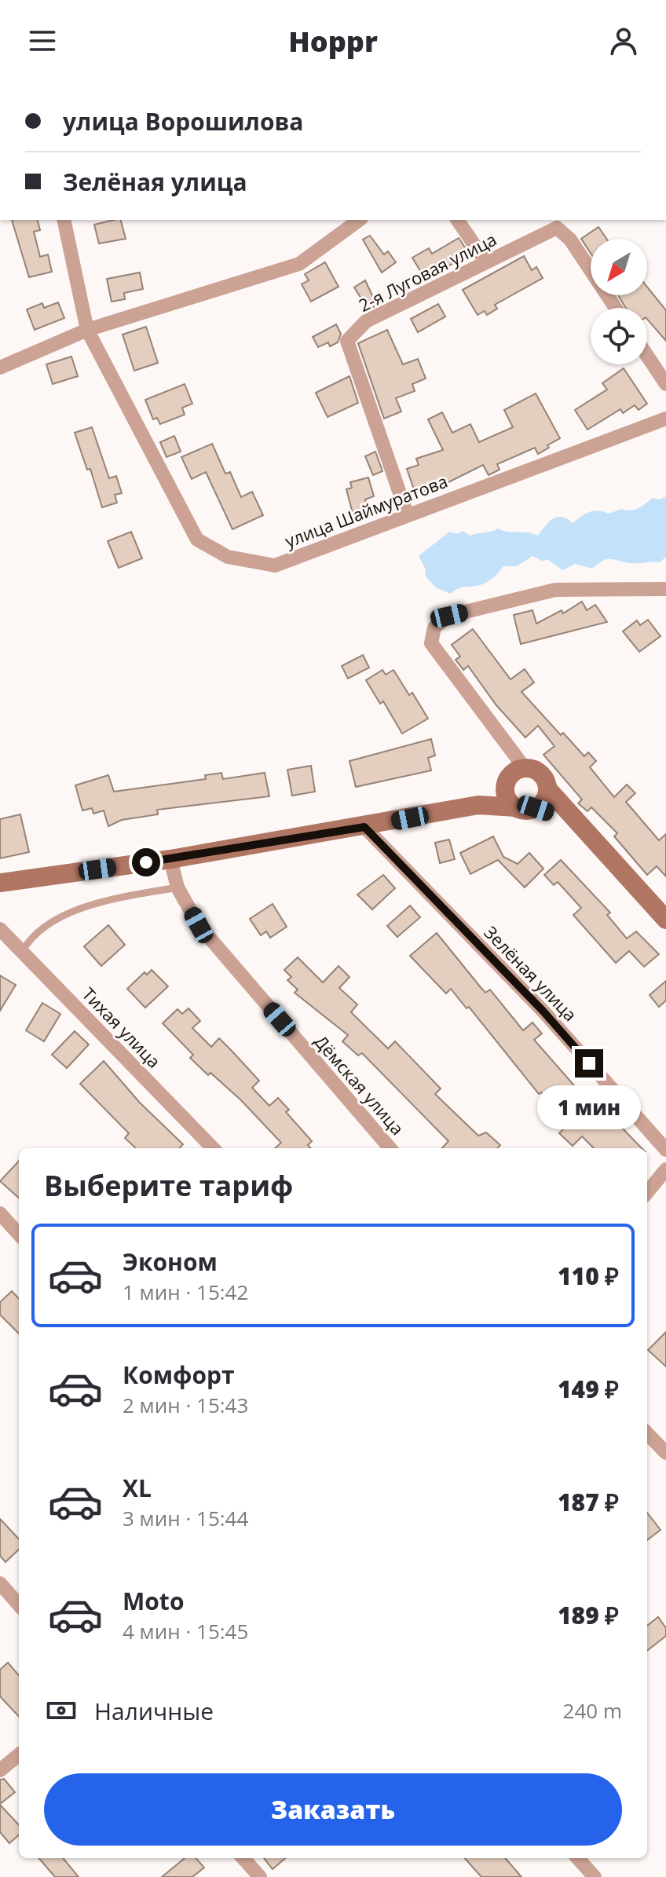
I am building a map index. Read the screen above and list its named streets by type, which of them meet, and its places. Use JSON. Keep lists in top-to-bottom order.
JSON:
{
  "streets": {
    "street": [
      "2-я Луговая улица",
      "улица Шаймуратова",
      "Зелёная улица",
      "Тихая улица",
      "Дёмская улица"
    ]
  },
  "crossings": [
    ["2-я Луговая улица", "улица Шаймуратова"]
  ],
  "north": "bottom left",
  "page": {
    "header": "Hoppr",
    "banner": ["улица Ворошилова", "Зелёная улица"],
    "bubble": "1 мин",
    "heading": "Выберите тариф",
    "list": [
      {
        "name": "Эконом",
        "note": "1 мин · 15:42",
        "value": "110 ₽"
      },
      {
        "name": "Комфорт",
        "note": "2 мин · 15:43",
        "value": "149 ₽"
      },
      {
        "name": "XL",
        "note": "3 мин · 15:44",
        "value": "187 ₽"
      },
      {
        "name": "Moto",
        "note": "4 мин · 15:45",
        "value": "189 ₽"
      }
    ],
    "pay": ["Наличные", "240 m"],
    "buttons": "Заказать"
  }
}
